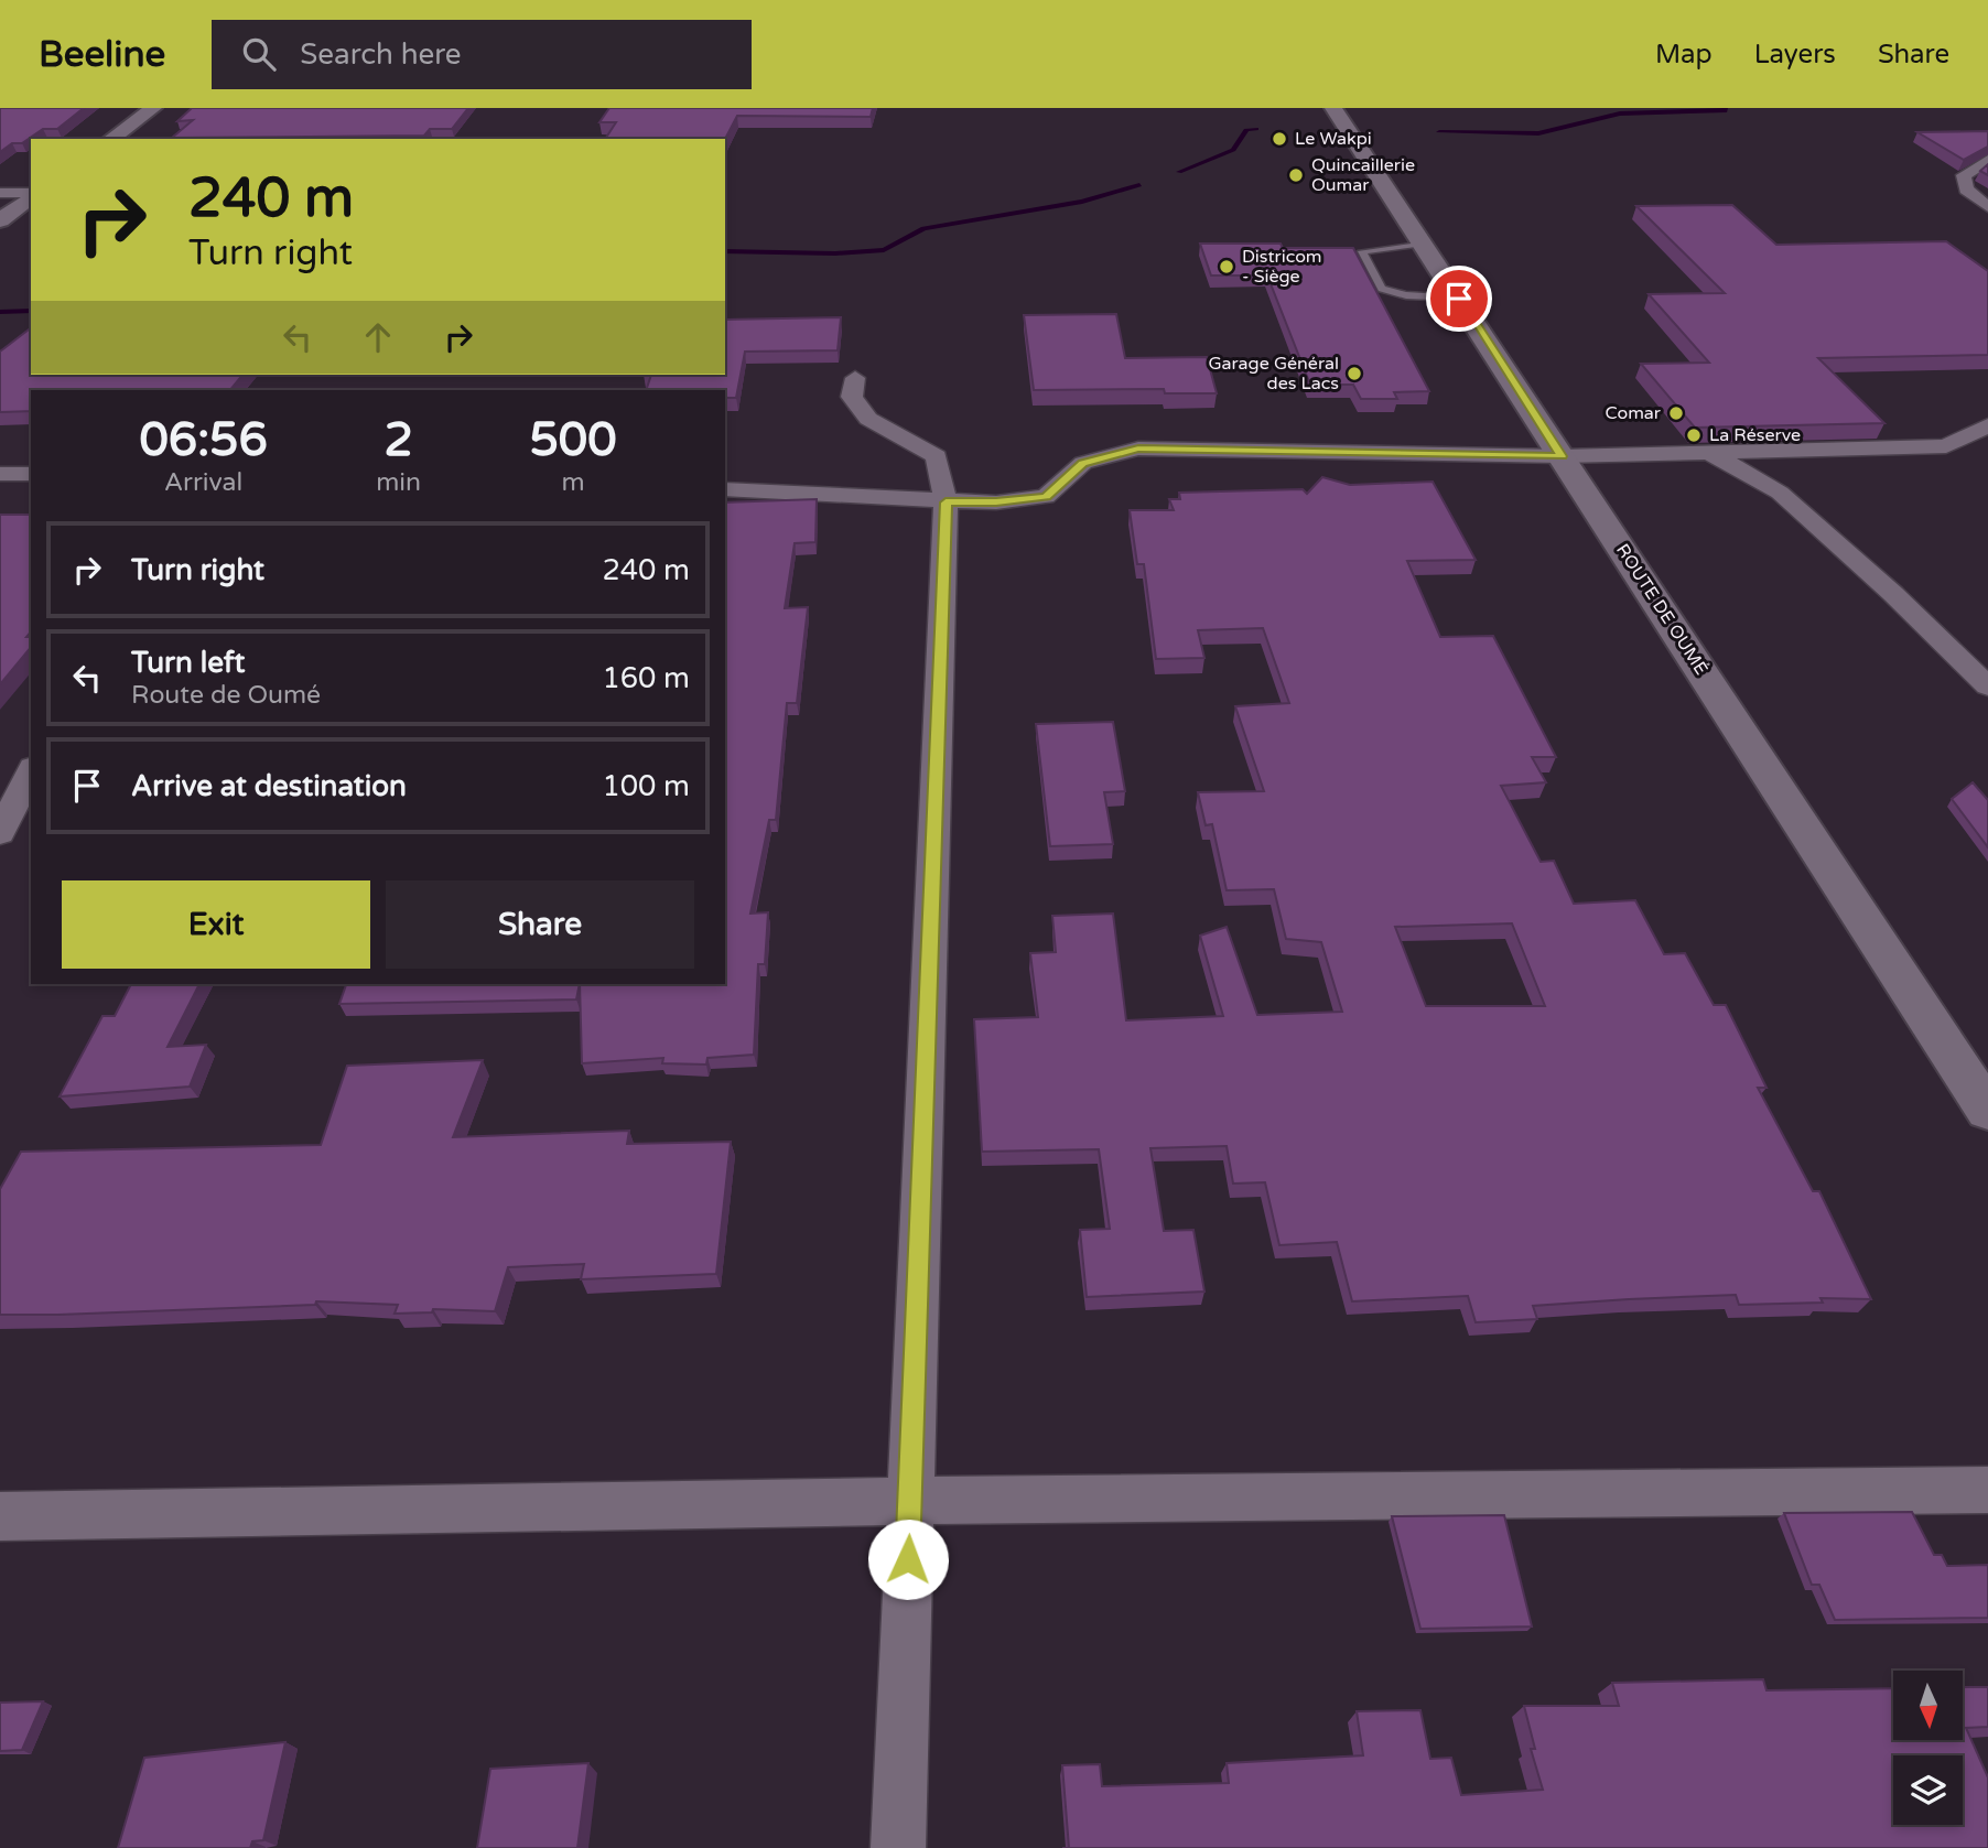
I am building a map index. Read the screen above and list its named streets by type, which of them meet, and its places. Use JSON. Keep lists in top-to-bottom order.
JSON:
{
  "streets": {
    "main road": ["ROUTE DE OUMÉ"]
  },
  "places": [
    "Le Wakpi",
    "Quincaillerie Oumar",
    "Districom - Siège",
    "Garage Général des Lacs",
    "Comar",
    "La Réserve"
  ],
  "north": "bottom",
  "page": {
    "header": "Beeline",
    "search": "Search here",
    "nav": ["Map", "Layers", "Share"],
    "turn": ["240 m", "Turn right"],
    "eta": [
      "06:56",
      "Arrival",
      "2",
      "min",
      "500",
      "m"
    ],
    "list": [
      {
        "name": "Turn right",
        "value": "240 m"
      },
      {
        "name": "Turn left",
        "note": "Route de Oumé",
        "value": "160 m"
      },
      {
        "name": "Arrive at destination",
        "value": "100 m"
      }
    ],
    "buttons": ["Exit", "Share"]
  }
}
